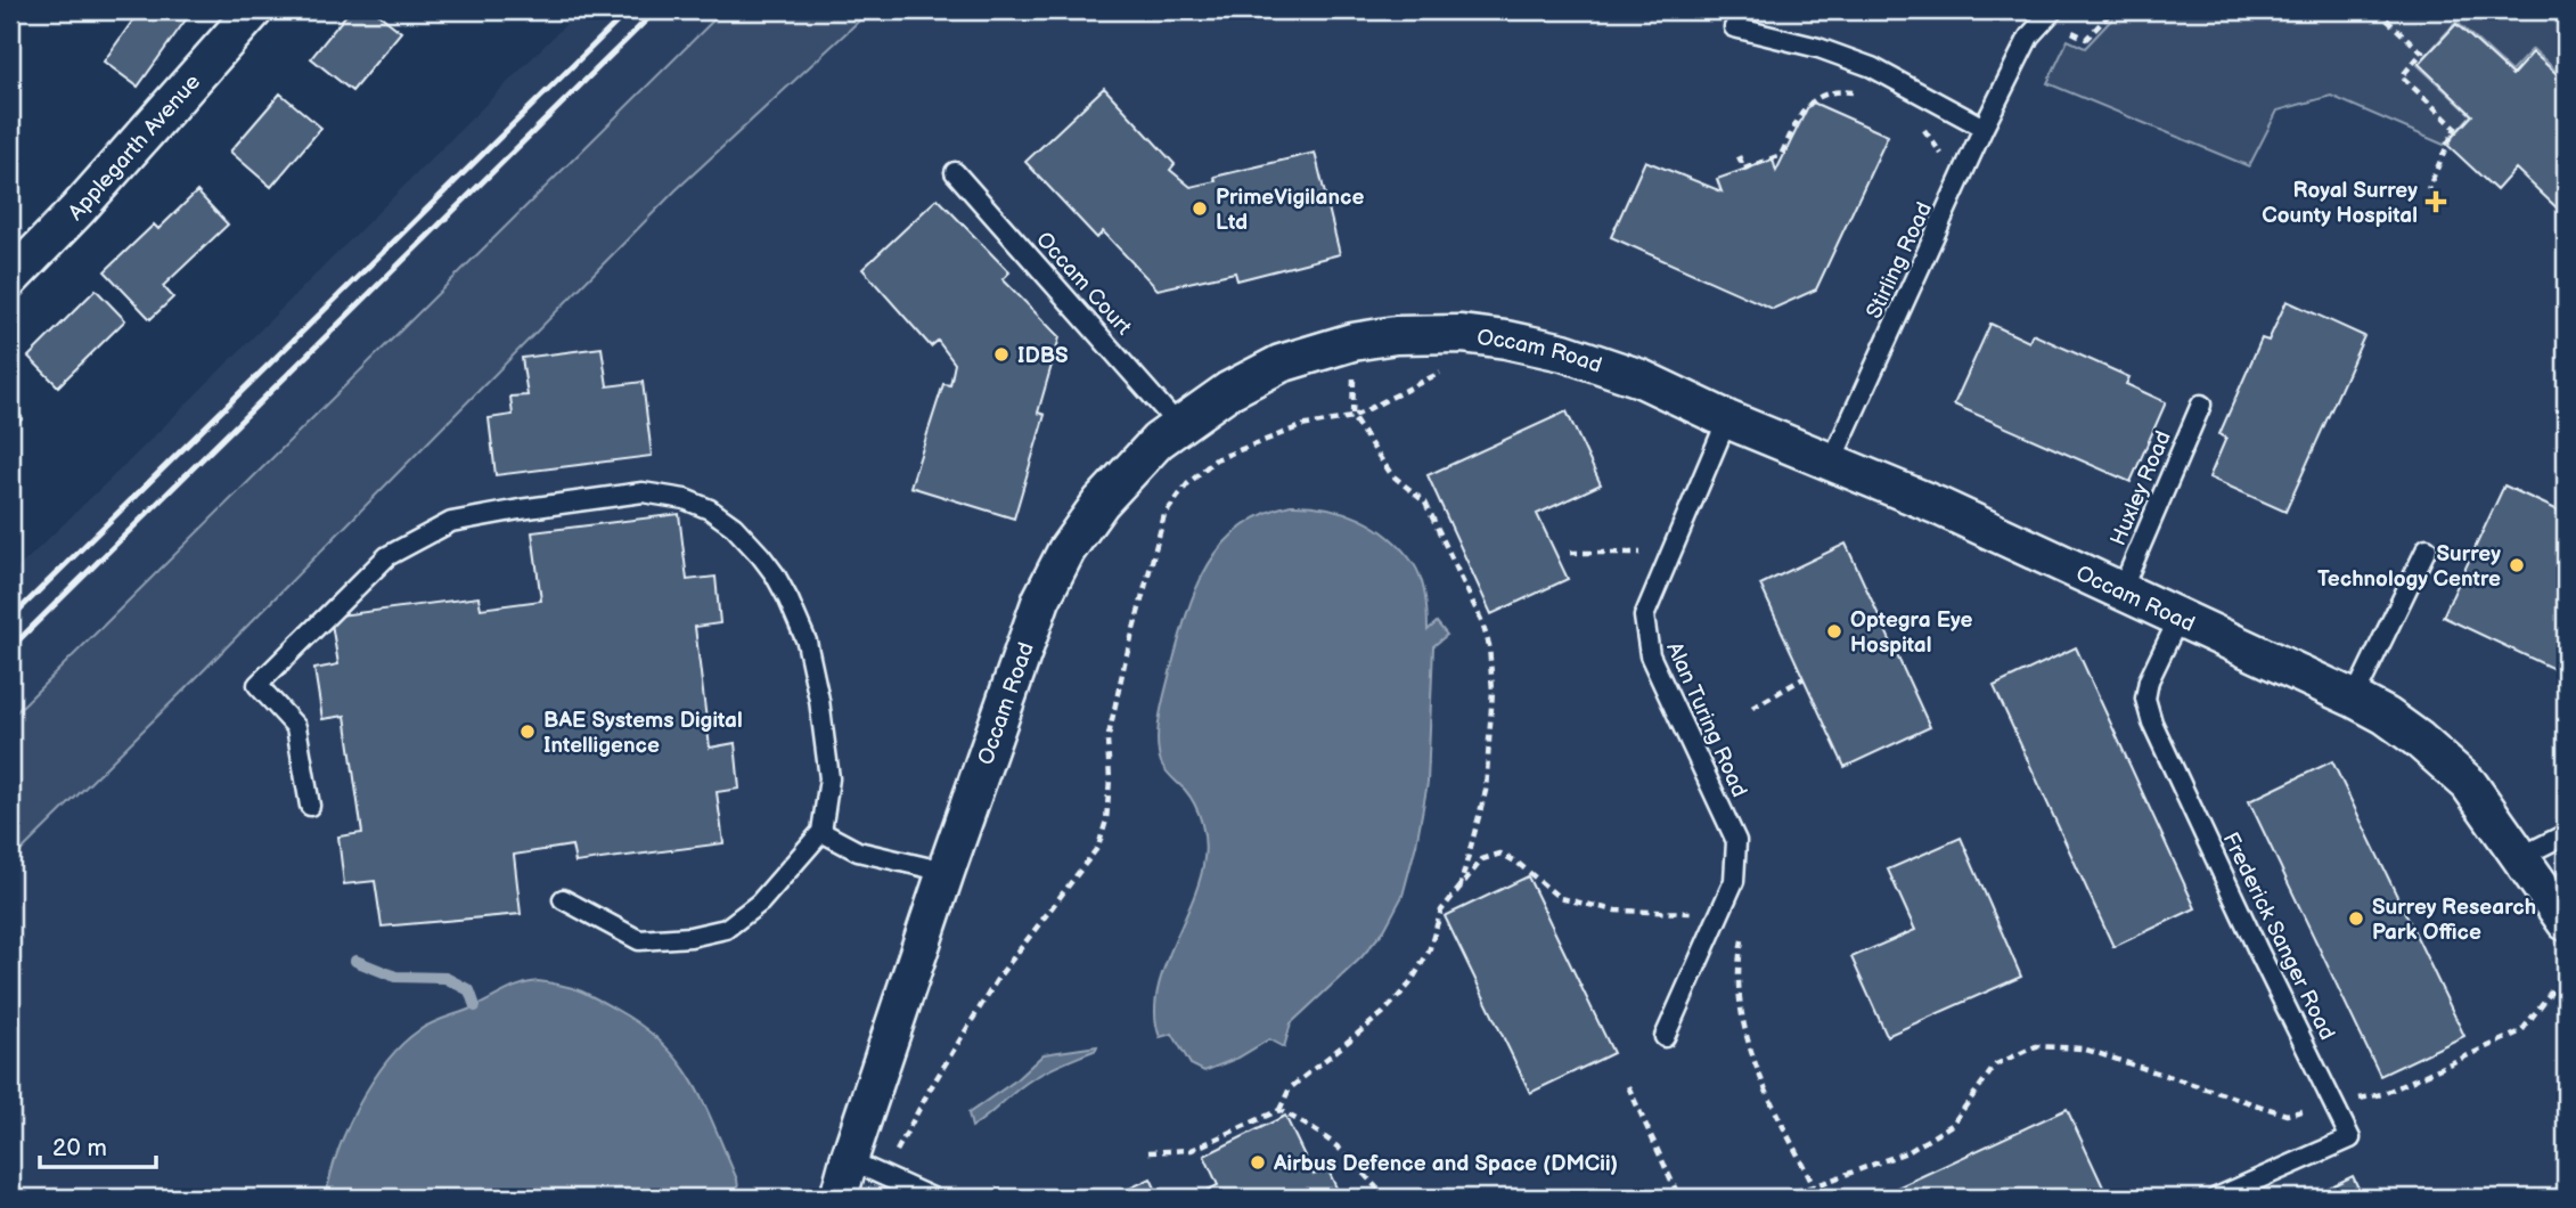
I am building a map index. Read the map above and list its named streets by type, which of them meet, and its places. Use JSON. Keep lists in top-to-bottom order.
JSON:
{
  "streets": {
    "street": ["Applegarth Avenue", "Occam Road"],
    "lane": [
      "Stirling Road",
      "Occam Court",
      "Huxley Road",
      "Alan Turing Road",
      "Frederick Sanger Road"
    ]
  },
  "crossings": [
    ["Stirling Road", "Occam Road"],
    ["Occam Court", "Occam Road"],
    ["Occam Road", "Huxley Road"],
    ["Occam Road", "Alan Turing Road"],
    ["Occam Road", "Frederick Sanger Road"]
  ],
  "places": {
    "health": ["Royal Surrey County Hospital"],
    "other": [
      "PrimeVigilance Ltd",
      "IDBS",
      "Surrey Technology Centre",
      "Optegra Eye Hospital",
      "BAE Systems Digital Intelligence",
      "Surrey Research Park Office",
      "Airbus Defence and Space (DMCii)"
    ]
  },
  "scale_bar": "20 m"
}
